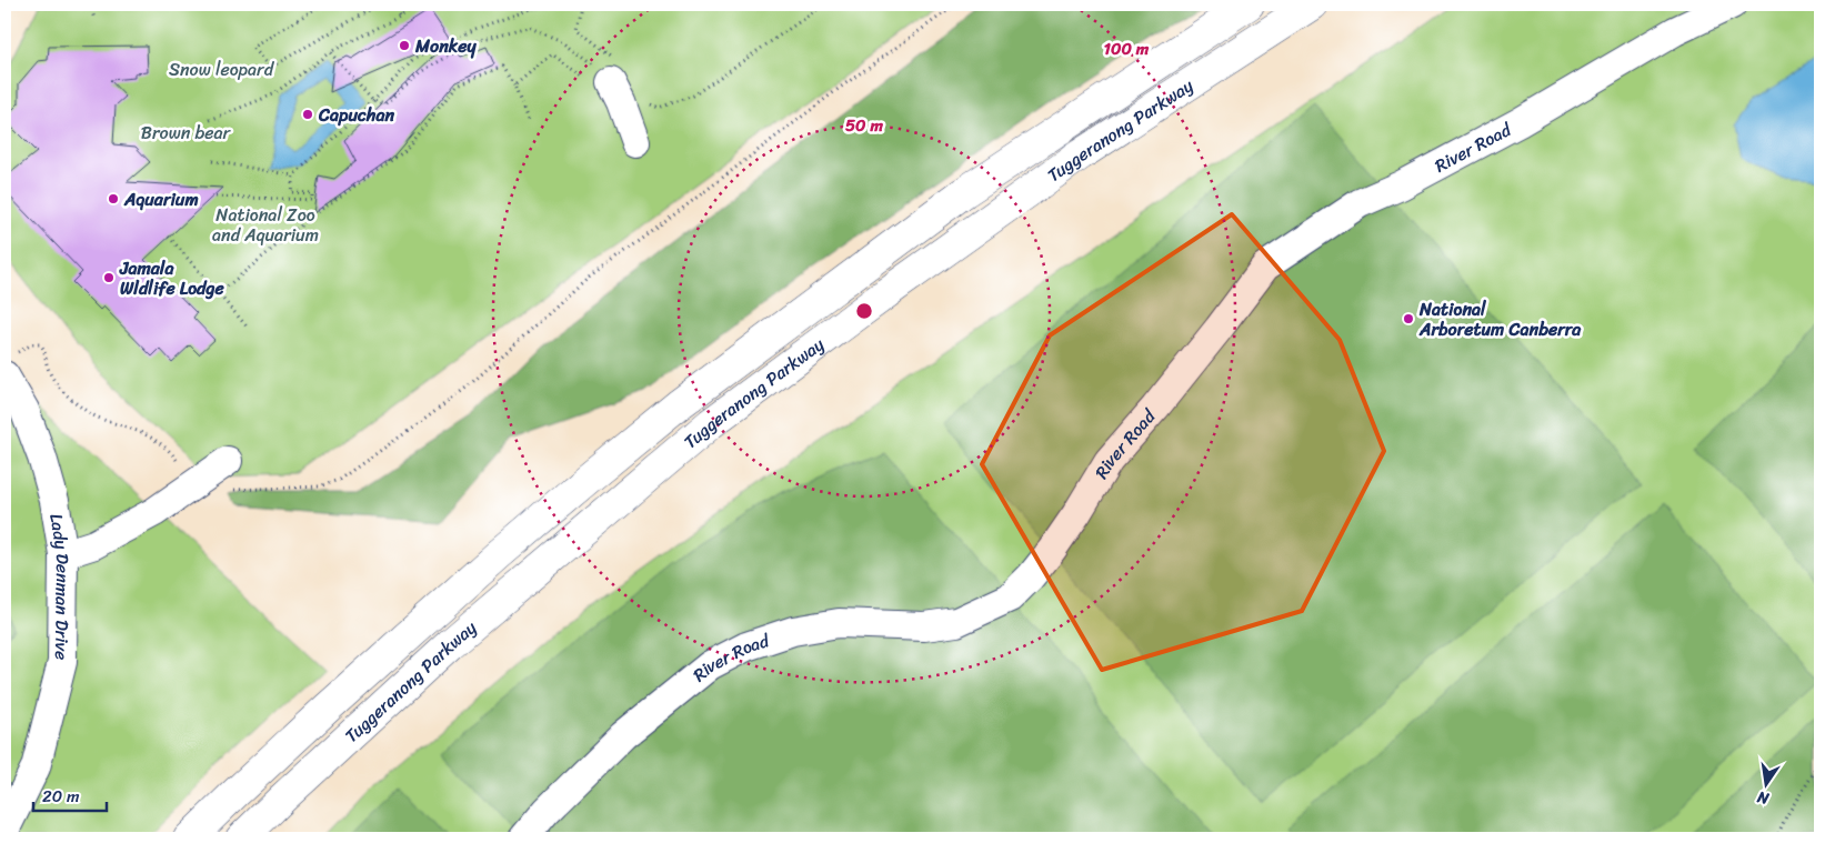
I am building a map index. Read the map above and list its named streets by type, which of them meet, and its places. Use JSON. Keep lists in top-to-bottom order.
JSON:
{
  "streets": {
    "highway": ["Tuggeranong Parkway"],
    "street": ["River Road", "Lady Denman Drive"]
  },
  "parks": ["Snow leopard", "Brown bear", "National Zoo and Aquarium"],
  "places": [
    "Monkey",
    "Capuchan",
    "Aquarium",
    "Jamala Wldlife Lodge",
    "National Arboretum Canberra"
  ],
  "scale_bar": "20 m",
  "north": "bottom",
  "rings": ["100 m", "50 m"]
}
